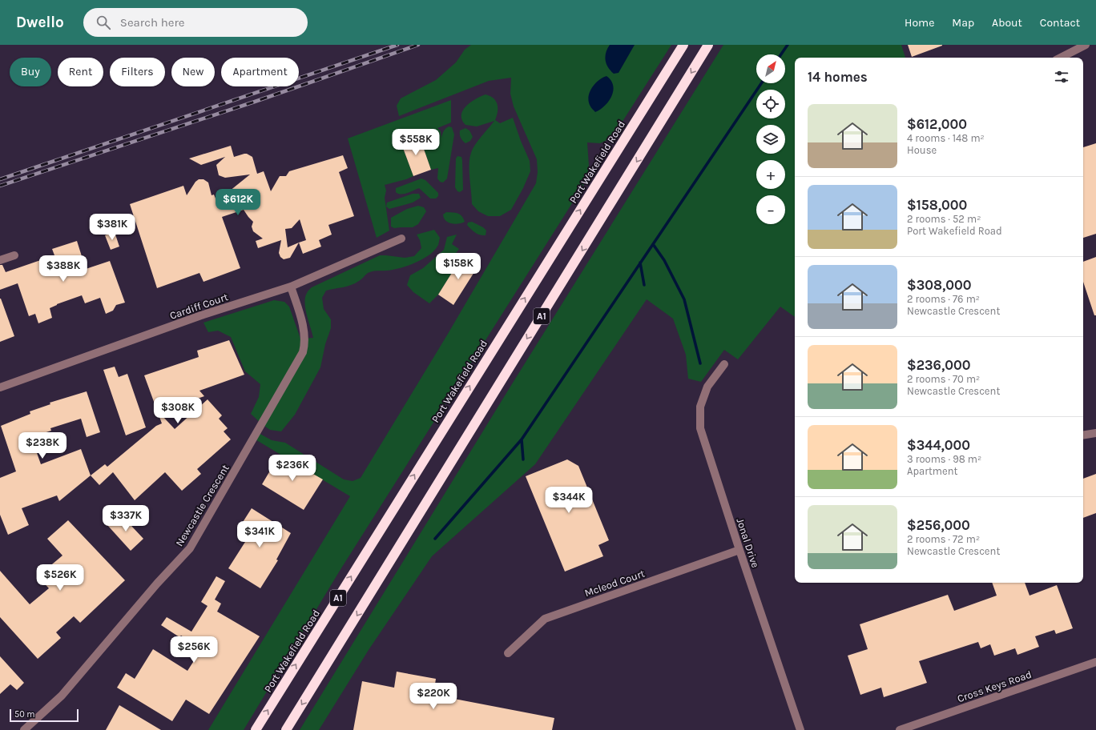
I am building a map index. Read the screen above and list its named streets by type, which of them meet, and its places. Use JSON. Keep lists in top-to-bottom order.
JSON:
{
  "streets": {
    "highway": ["Port Wakefield Road", "A1"],
    "street": [
      "Cardiff Court",
      "Newcastle Crescent",
      "Jonal Drive",
      "Mcleod Court",
      "Cross Keys Road"
    ]
  },
  "crossings": [
    ["Cardiff Court", "Newcastle Crescent"],
    ["Jonal Drive", "Mcleod Court"]
  ],
  "scale_bar": "50 m",
  "north": "top right",
  "page": {
    "header": "Dwello",
    "search": "Search here",
    "nav": [
      "Home",
      "Map",
      "About",
      "Contact"
    ],
    "map_buttons": ["+", "−"],
    "chip": [
      "Buy",
      "Rent",
      "Filters",
      "New",
      "Apartment"
    ],
    "heading": "14 homes",
    "list": [
      {
        "name": "$612,000",
        "note": "4 rooms · 148 m² · House"
      },
      {
        "name": "$158,000",
        "note": "2 rooms · 52 m² · Port Wakefield Road"
      },
      {
        "name": "$308,000",
        "note": "2 rooms · 76 m² · Newcastle Crescent"
      },
      {
        "name": "$236,000",
        "note": "2 rooms · 70 m² · Newcastle Crescent"
      },
      {
        "name": "$344,000",
        "note": "3 rooms · 98 m² · Apartment"
      },
      {
        "name": "$256,000",
        "note": "2 rooms · 72 m² · Newcastle Crescent"
      }
    ],
    "price": [
      "$558K",
      "$612K",
      "$381K",
      "$158K",
      "$388K",
      "$308K",
      "$238K",
      "$236K",
      "$344K",
      "$337K",
      "$341K",
      "$526K",
      "$256K",
      "$220K"
    ],
    "scale": "50 m"
  }
}
